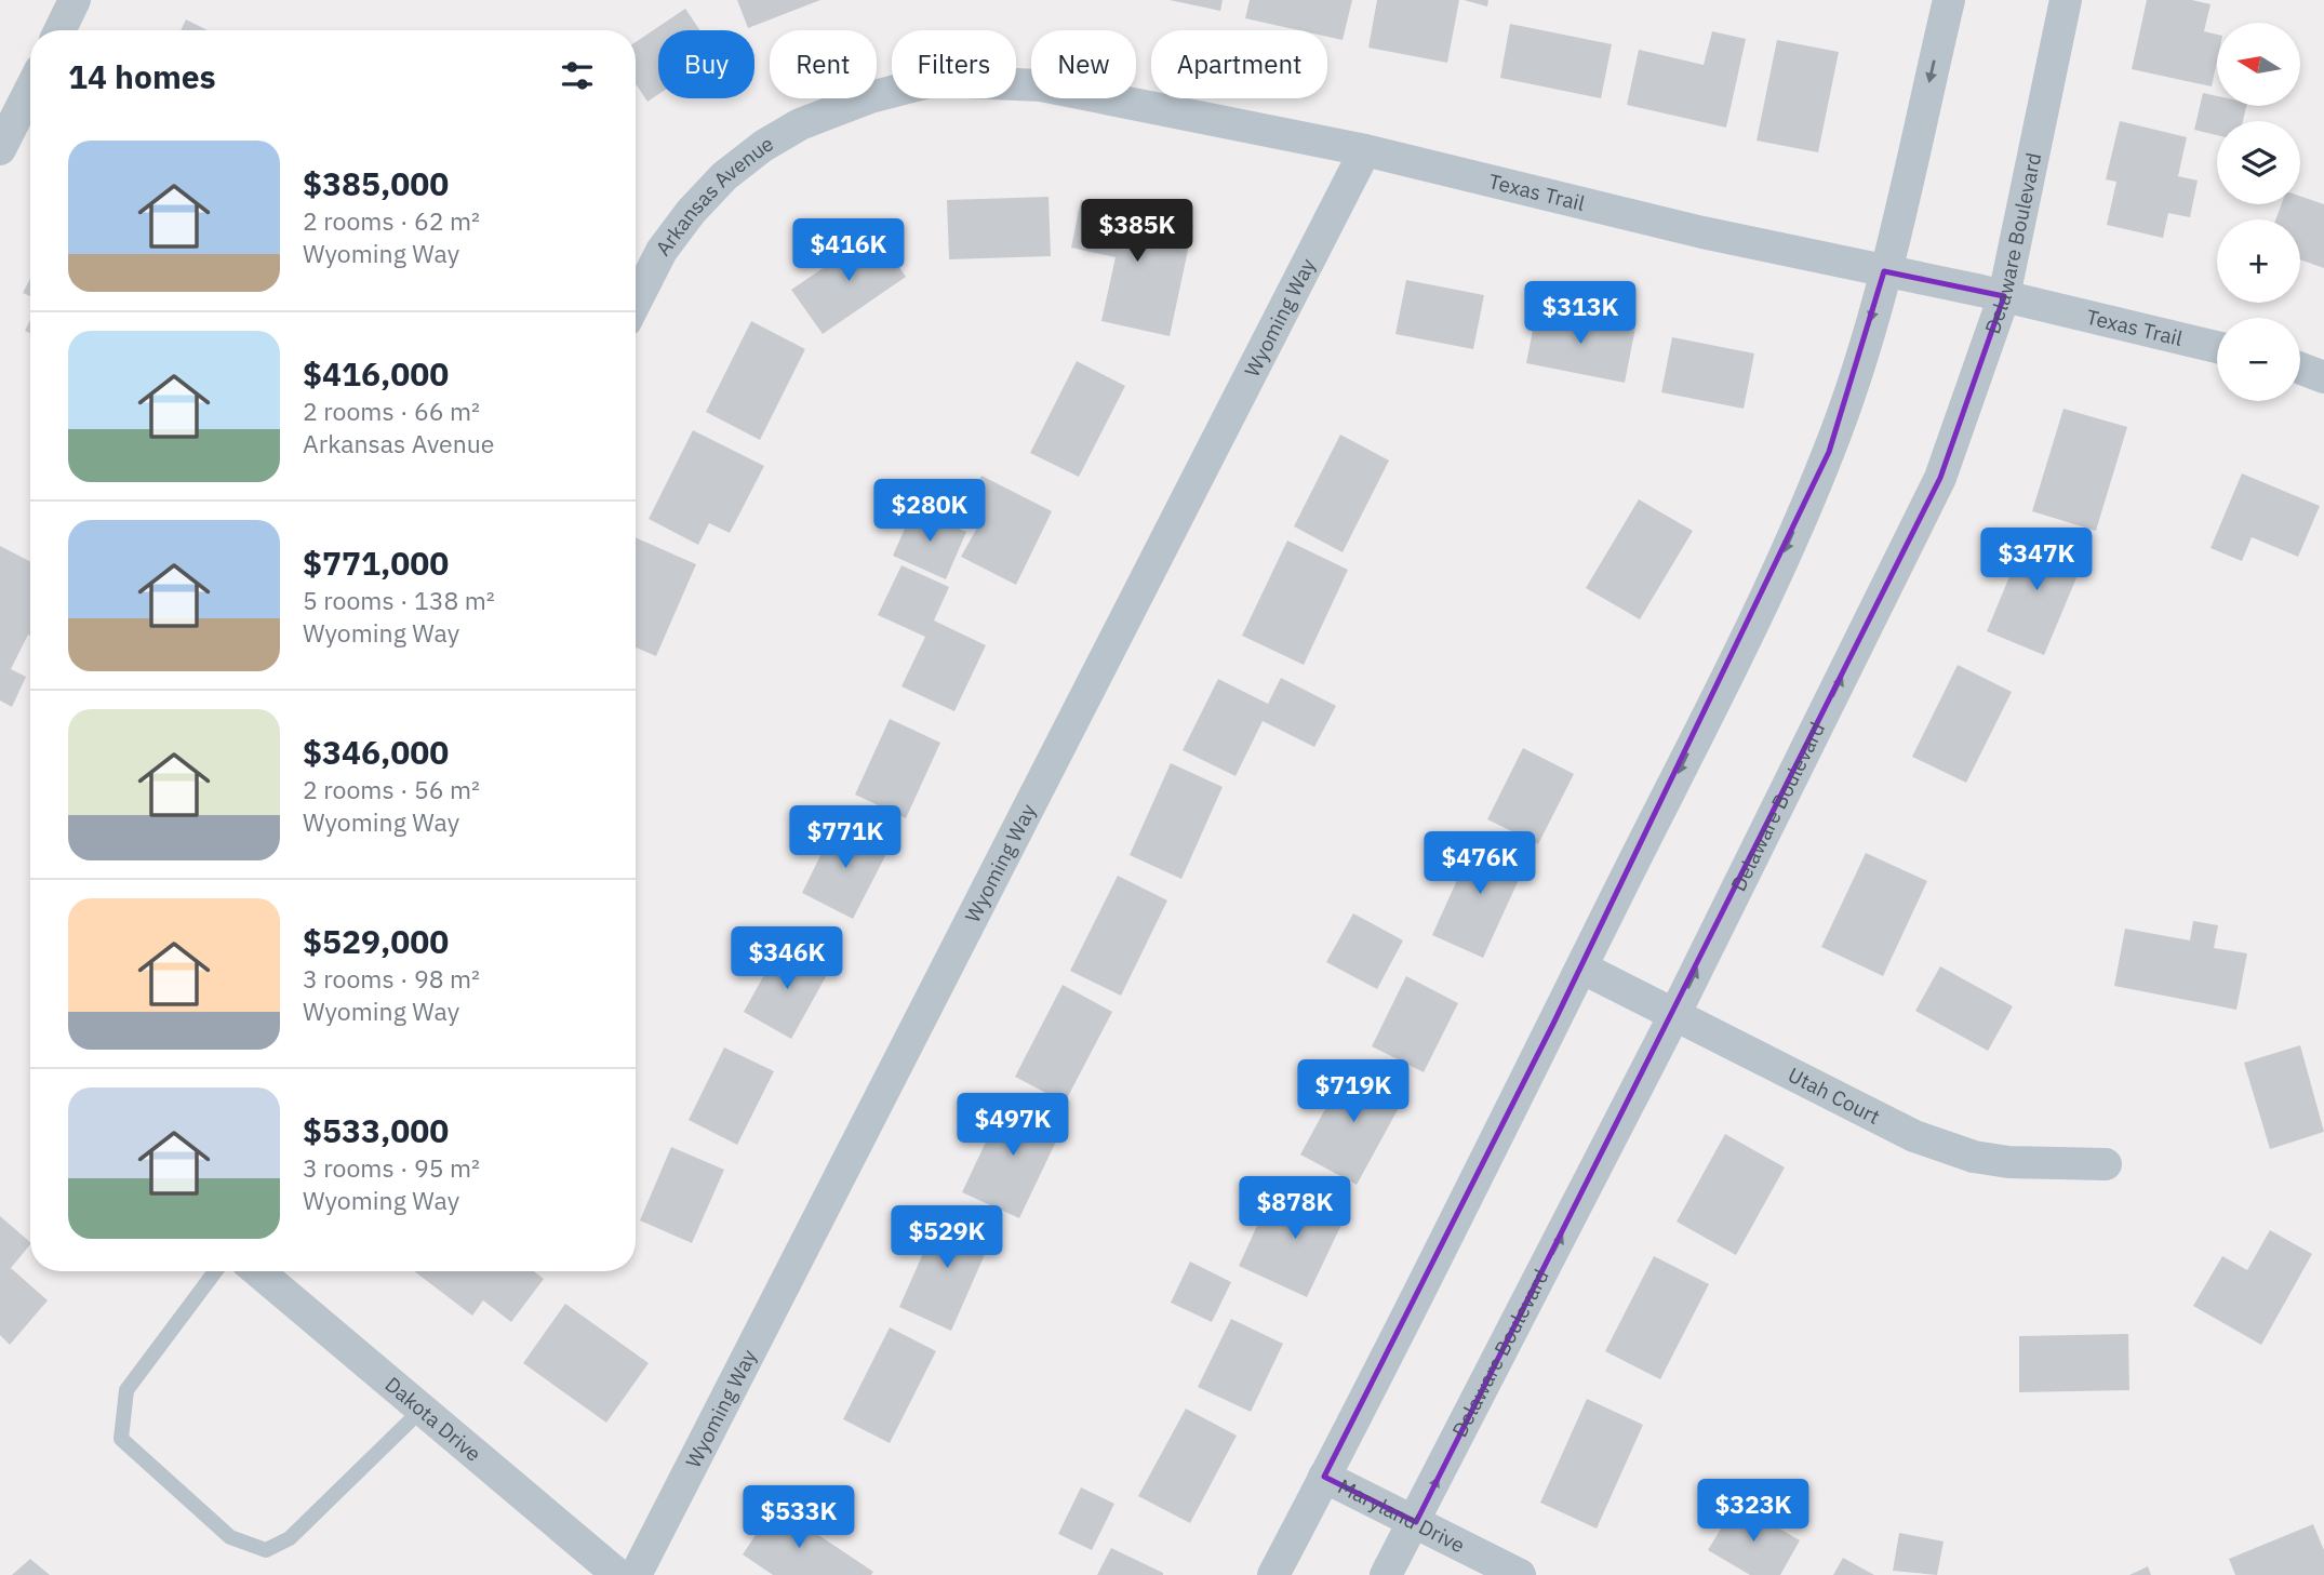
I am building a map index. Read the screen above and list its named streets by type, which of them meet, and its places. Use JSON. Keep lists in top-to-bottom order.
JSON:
{
  "streets": {
    "street": [
      "Texas Trail",
      "Arkansas Avenue",
      "Delaware Boulevard",
      "Wyoming Way",
      "Utah Court",
      "Dakota Drive",
      "Maryland Drive"
    ]
  },
  "crossings": [
    ["Texas Trail", "Arkansas Avenue"],
    ["Texas Trail", "Delaware Boulevard"],
    ["Texas Trail", "Wyoming Way"],
    ["Delaware Boulevard", "Utah Court"],
    ["Delaware Boulevard", "Maryland Drive"]
  ],
  "north": "left",
  "page": {
    "map_buttons": ["+", "−"],
    "chip": [
      "Buy",
      "Rent",
      "Filters",
      "New",
      "Apartment"
    ],
    "heading": "14 homes",
    "list": [
      {
        "name": "$385,000",
        "note": "2 rooms · 62 m² · Wyoming Way"
      },
      {
        "name": "$416,000",
        "note": "2 rooms · 66 m² · Arkansas Avenue"
      },
      {
        "name": "$771,000",
        "note": "5 rooms · 138 m² · Wyoming Way"
      },
      {
        "name": "$346,000",
        "note": "2 rooms · 56 m² · Wyoming Way"
      },
      {
        "name": "$529,000",
        "note": "3 rooms · 98 m² · Wyoming Way"
      },
      {
        "name": "$533,000",
        "note": "3 rooms · 95 m² · Wyoming Way"
      }
    ],
    "price": [
      "$385K",
      "$416K",
      "$313K",
      "$280K",
      "$347K",
      "$771K",
      "$476K",
      "$346K",
      "$719K",
      "$497K",
      "$878K",
      "$529K",
      "$323K",
      "$533K"
    ]
  }
}
